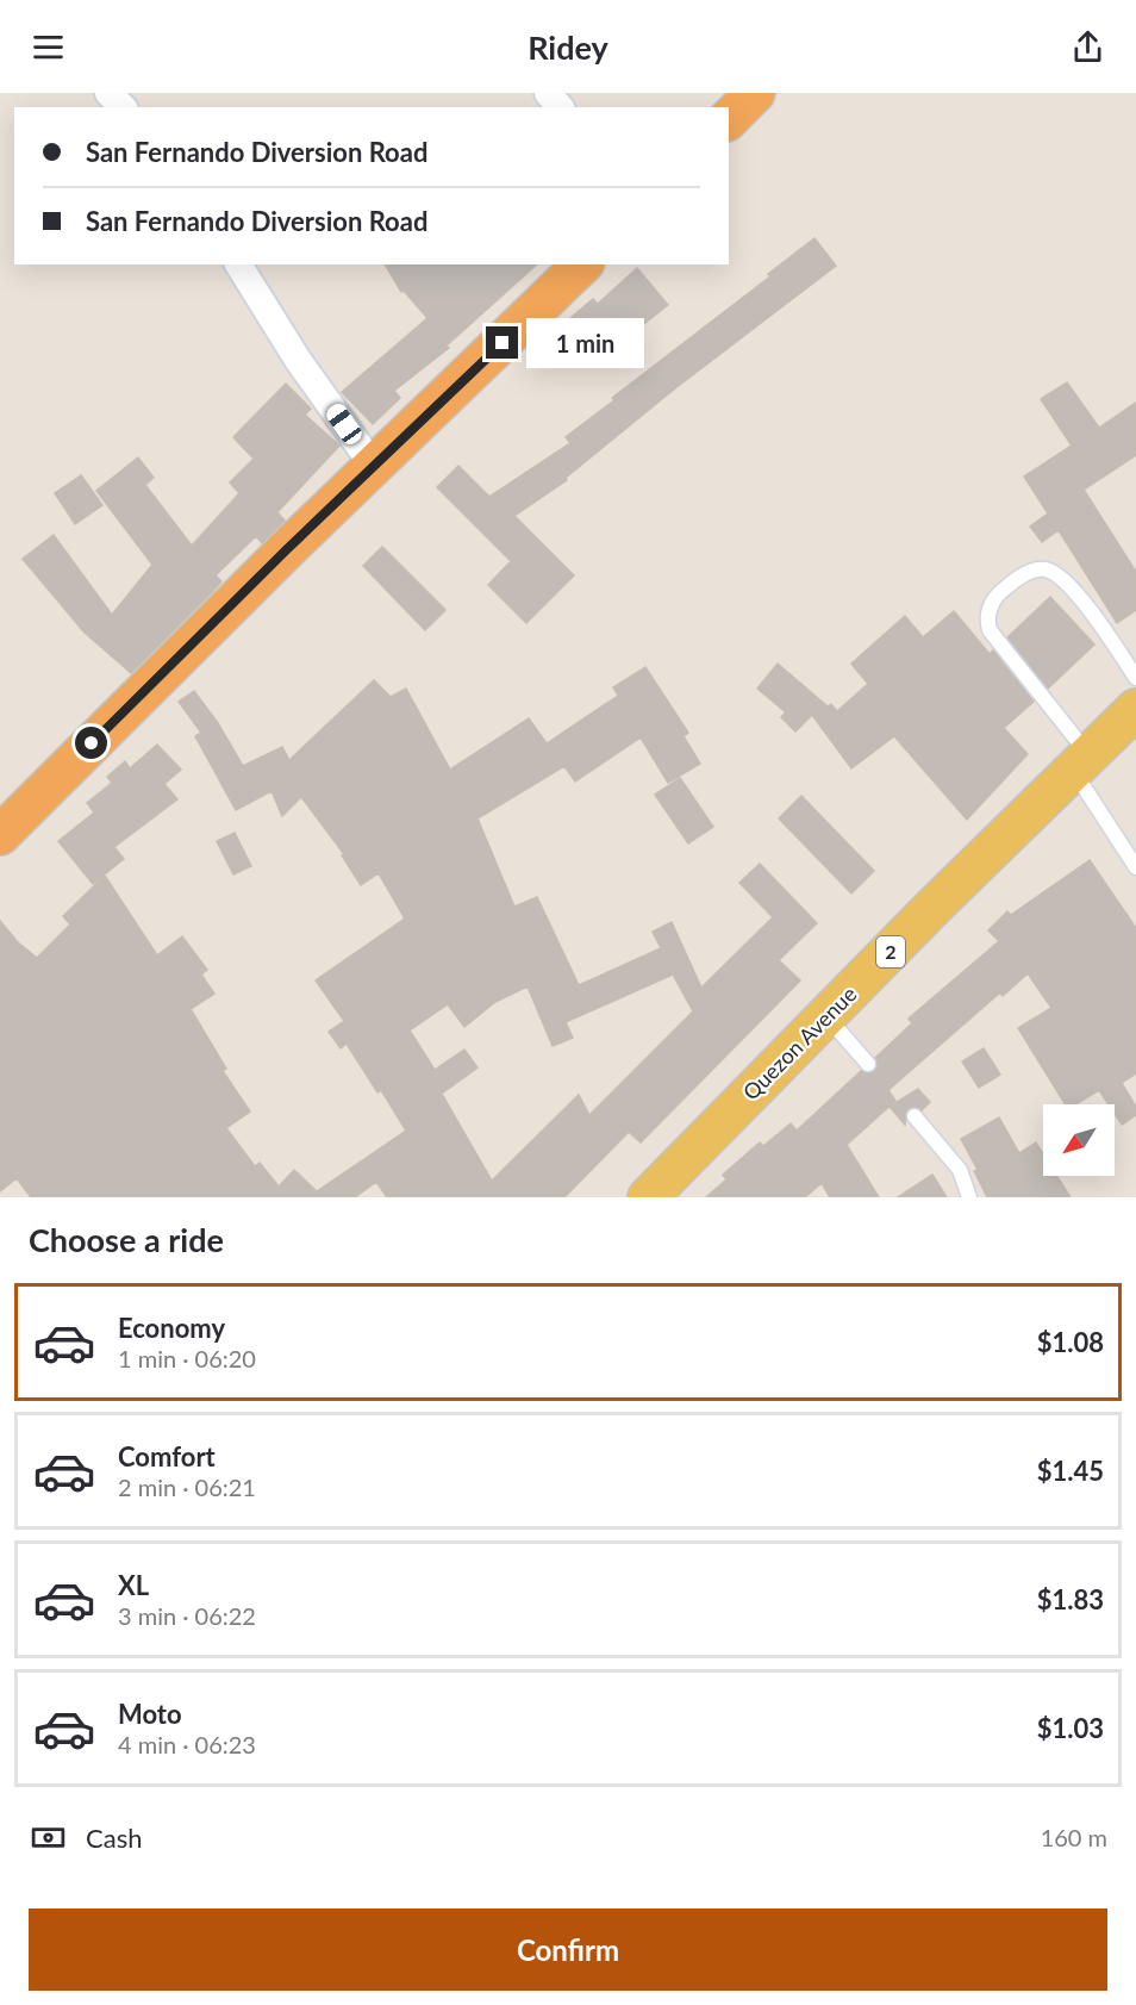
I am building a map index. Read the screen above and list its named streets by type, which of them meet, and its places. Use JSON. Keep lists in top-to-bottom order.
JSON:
{
  "streets": {
    "main road": ["2", "Quezon Avenue"]
  },
  "north": "bottom left",
  "page": {
    "header": "Ridey",
    "banner": ["San Fernando Diversion Road", "San Fernando Diversion Road"],
    "bubble": "1 min",
    "heading": "Choose a ride",
    "list": [
      {
        "name": "Economy",
        "note": "1 min · 06:20",
        "value": "$1.08"
      },
      {
        "name": "Comfort",
        "note": "2 min · 06:21",
        "value": "$1.45"
      },
      {
        "name": "XL",
        "note": "3 min · 06:22",
        "value": "$1.83"
      },
      {
        "name": "Moto",
        "note": "4 min · 06:23",
        "value": "$1.03"
      }
    ],
    "pay": ["Cash", "160 m"],
    "buttons": "Confirm"
  }
}
